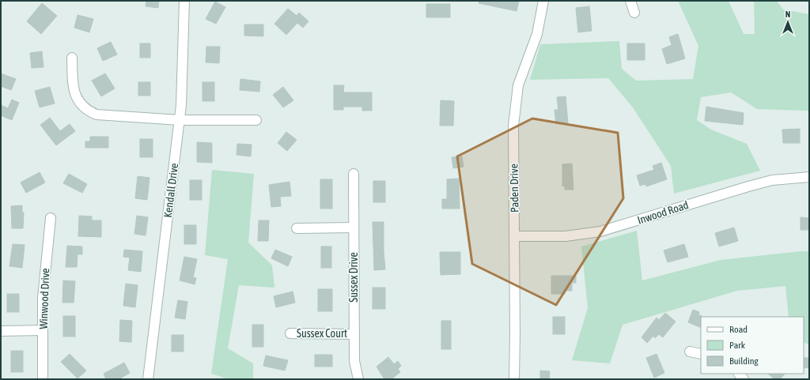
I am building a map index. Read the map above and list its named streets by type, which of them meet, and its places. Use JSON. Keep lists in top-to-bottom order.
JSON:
{
  "streets": {
    "street": [
      "Paden Drive",
      "Kendall Drive",
      "Inwood Road",
      "Sussex Drive",
      "Winwood Drive",
      "Sussex Court"
    ]
  },
  "crossings": [
    ["Paden Drive", "Inwood Road"],
    ["Sussex Drive", "Sussex Court"]
  ],
  "legend": ["Road", "Park", "Building"],
  "north": "top"
}
